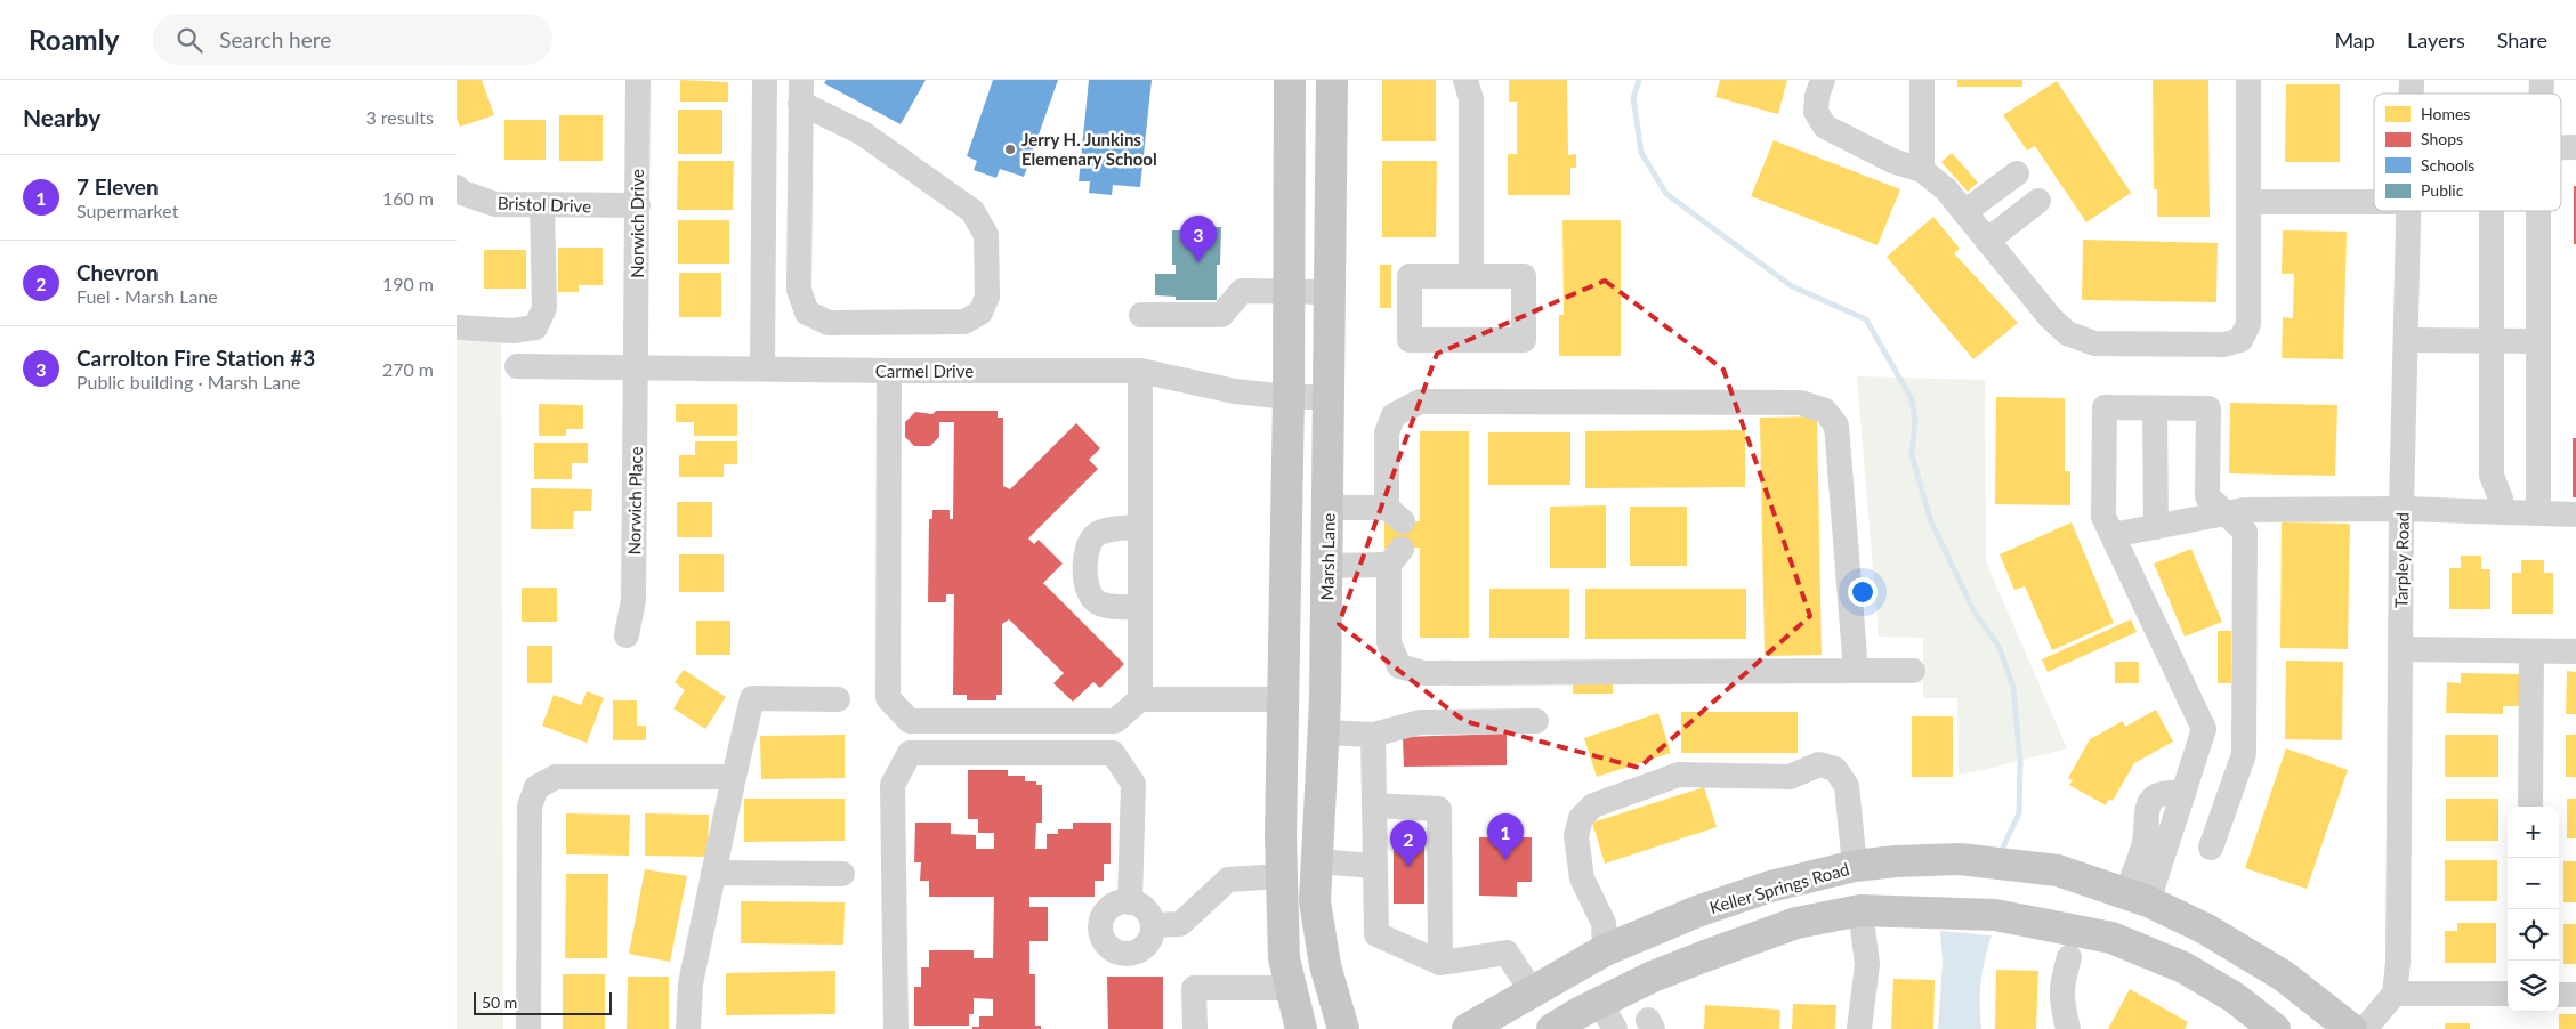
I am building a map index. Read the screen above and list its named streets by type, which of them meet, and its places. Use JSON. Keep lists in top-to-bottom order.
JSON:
{
  "streets": {
    "main road": ["Marsh Lane", "Keller Springs Road"],
    "street": [
      "Bristol Drive",
      "Norwich Drive",
      "Carmel Drive",
      "Norwich Place",
      "Tarpley Road"
    ]
  },
  "crossings": [
    ["Bristol Drive", "Norwich Drive"],
    ["Norwich Drive", "Carmel Drive"],
    ["Norwich Drive", "Norwich Place"],
    ["Carmel Drive", "Norwich Place"],
    ["Carmel Drive", "Marsh Lane"]
  ],
  "places": ["Jerry H. Junkins Elemenary School"],
  "legend": [
    "Homes",
    "Shops",
    "Schools",
    "Public"
  ],
  "scale_bar": "50 m",
  "page": {
    "header": "Roamly",
    "search": "Search here",
    "nav": ["Map", "Layers", "Share"],
    "heading": ["Nearby", "3 results"],
    "list": [
      {
        "mark": "1",
        "name": "7 Eleven",
        "note": "Supermarket",
        "value": "160 m"
      },
      {
        "mark": "2",
        "name": "Chevron",
        "note": "Fuel · Marsh Lane",
        "value": "190 m"
      },
      {
        "mark": "3",
        "name": "Carrolton Fire Station #3",
        "note": "Public building · Marsh Lane",
        "value": "270 m"
      }
    ],
    "pins": ["3", "1", "2"],
    "map_buttons": ["+", "−"],
    "scale": "50 m"
  }
}
